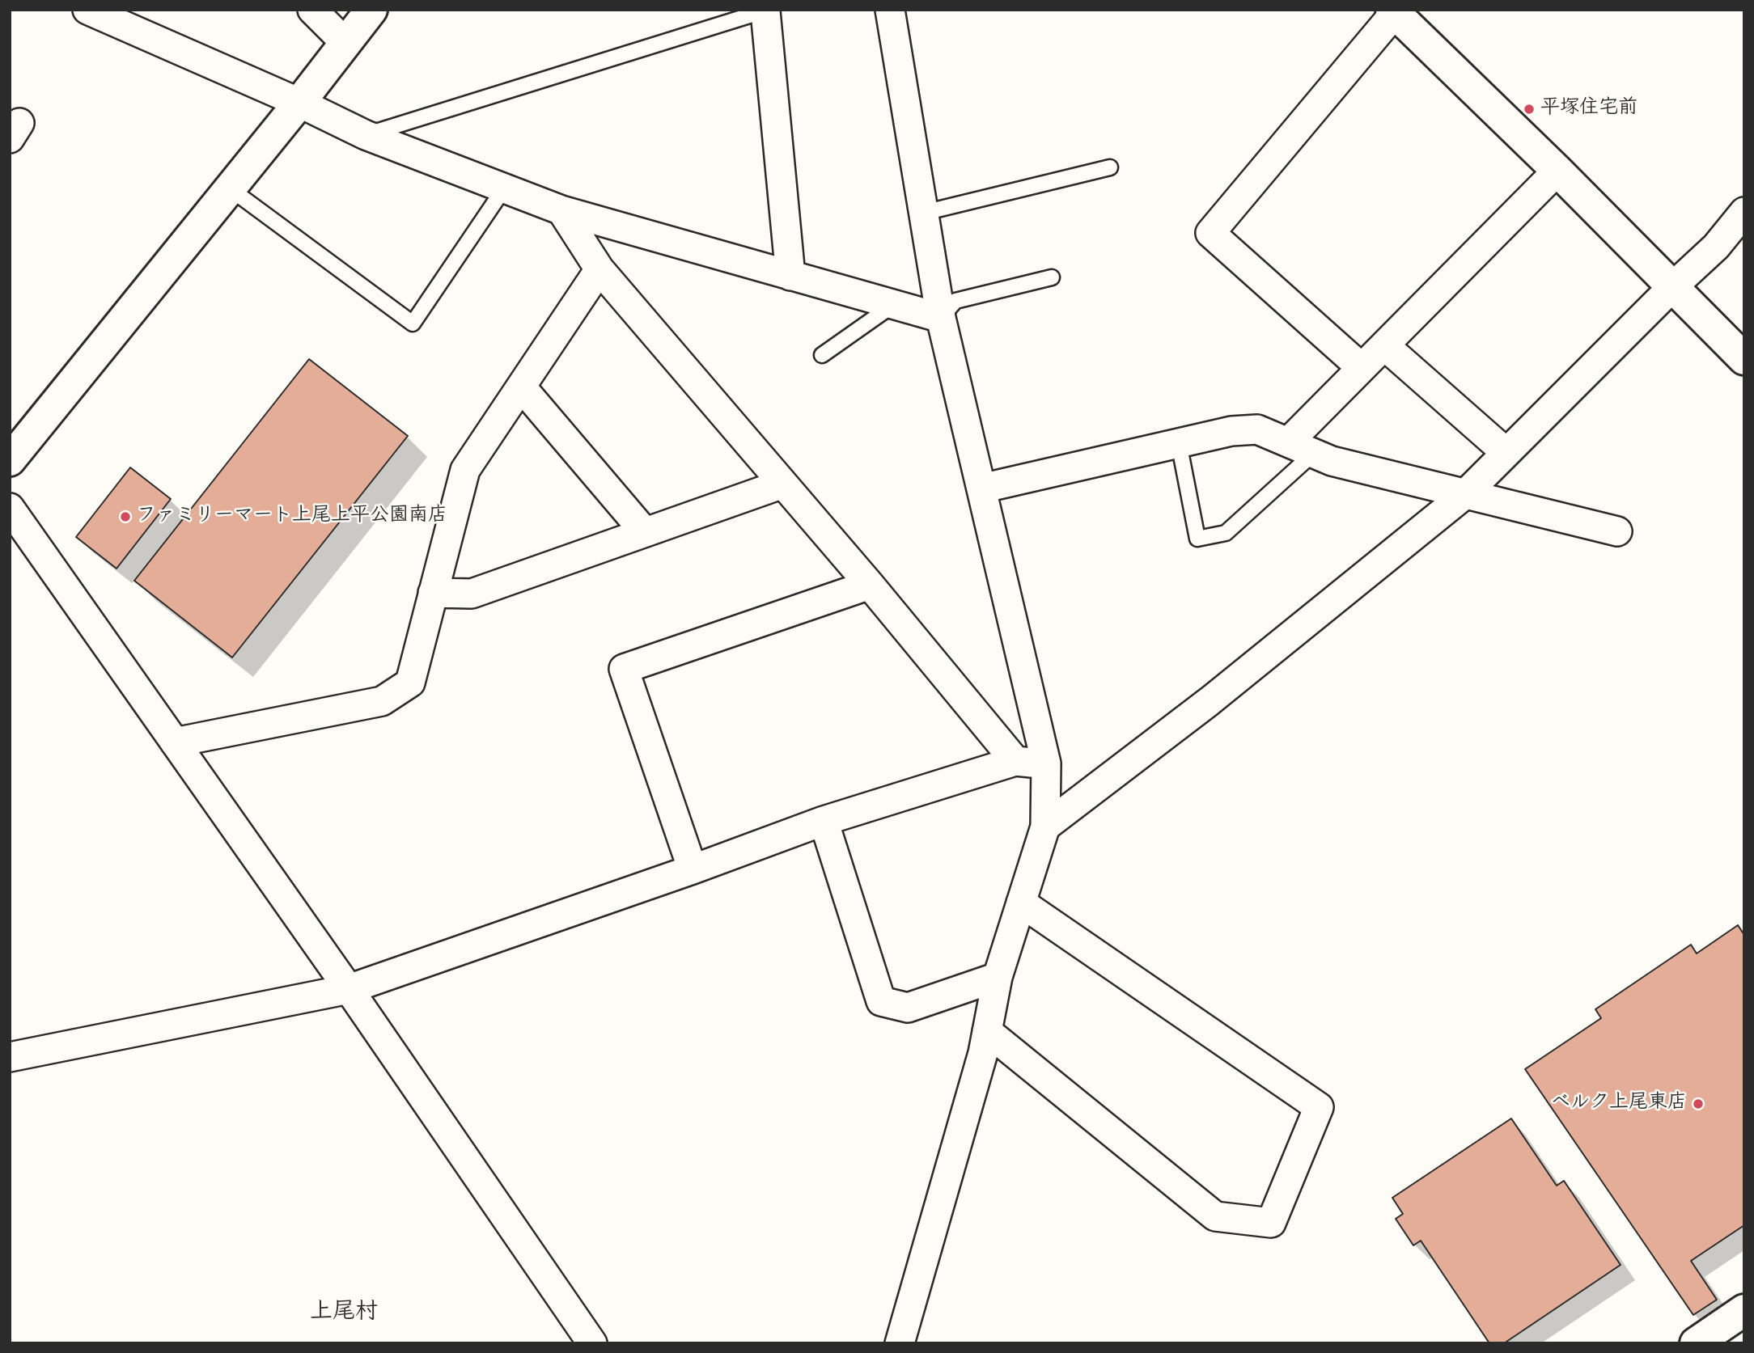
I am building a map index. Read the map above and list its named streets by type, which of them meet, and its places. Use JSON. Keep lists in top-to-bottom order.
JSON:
{
  "districts": ["上尾村"],
  "places": ["平塚住宅前", "ファミリーマート上尾上平公園南店", "ベルク上尾東店"]
}
